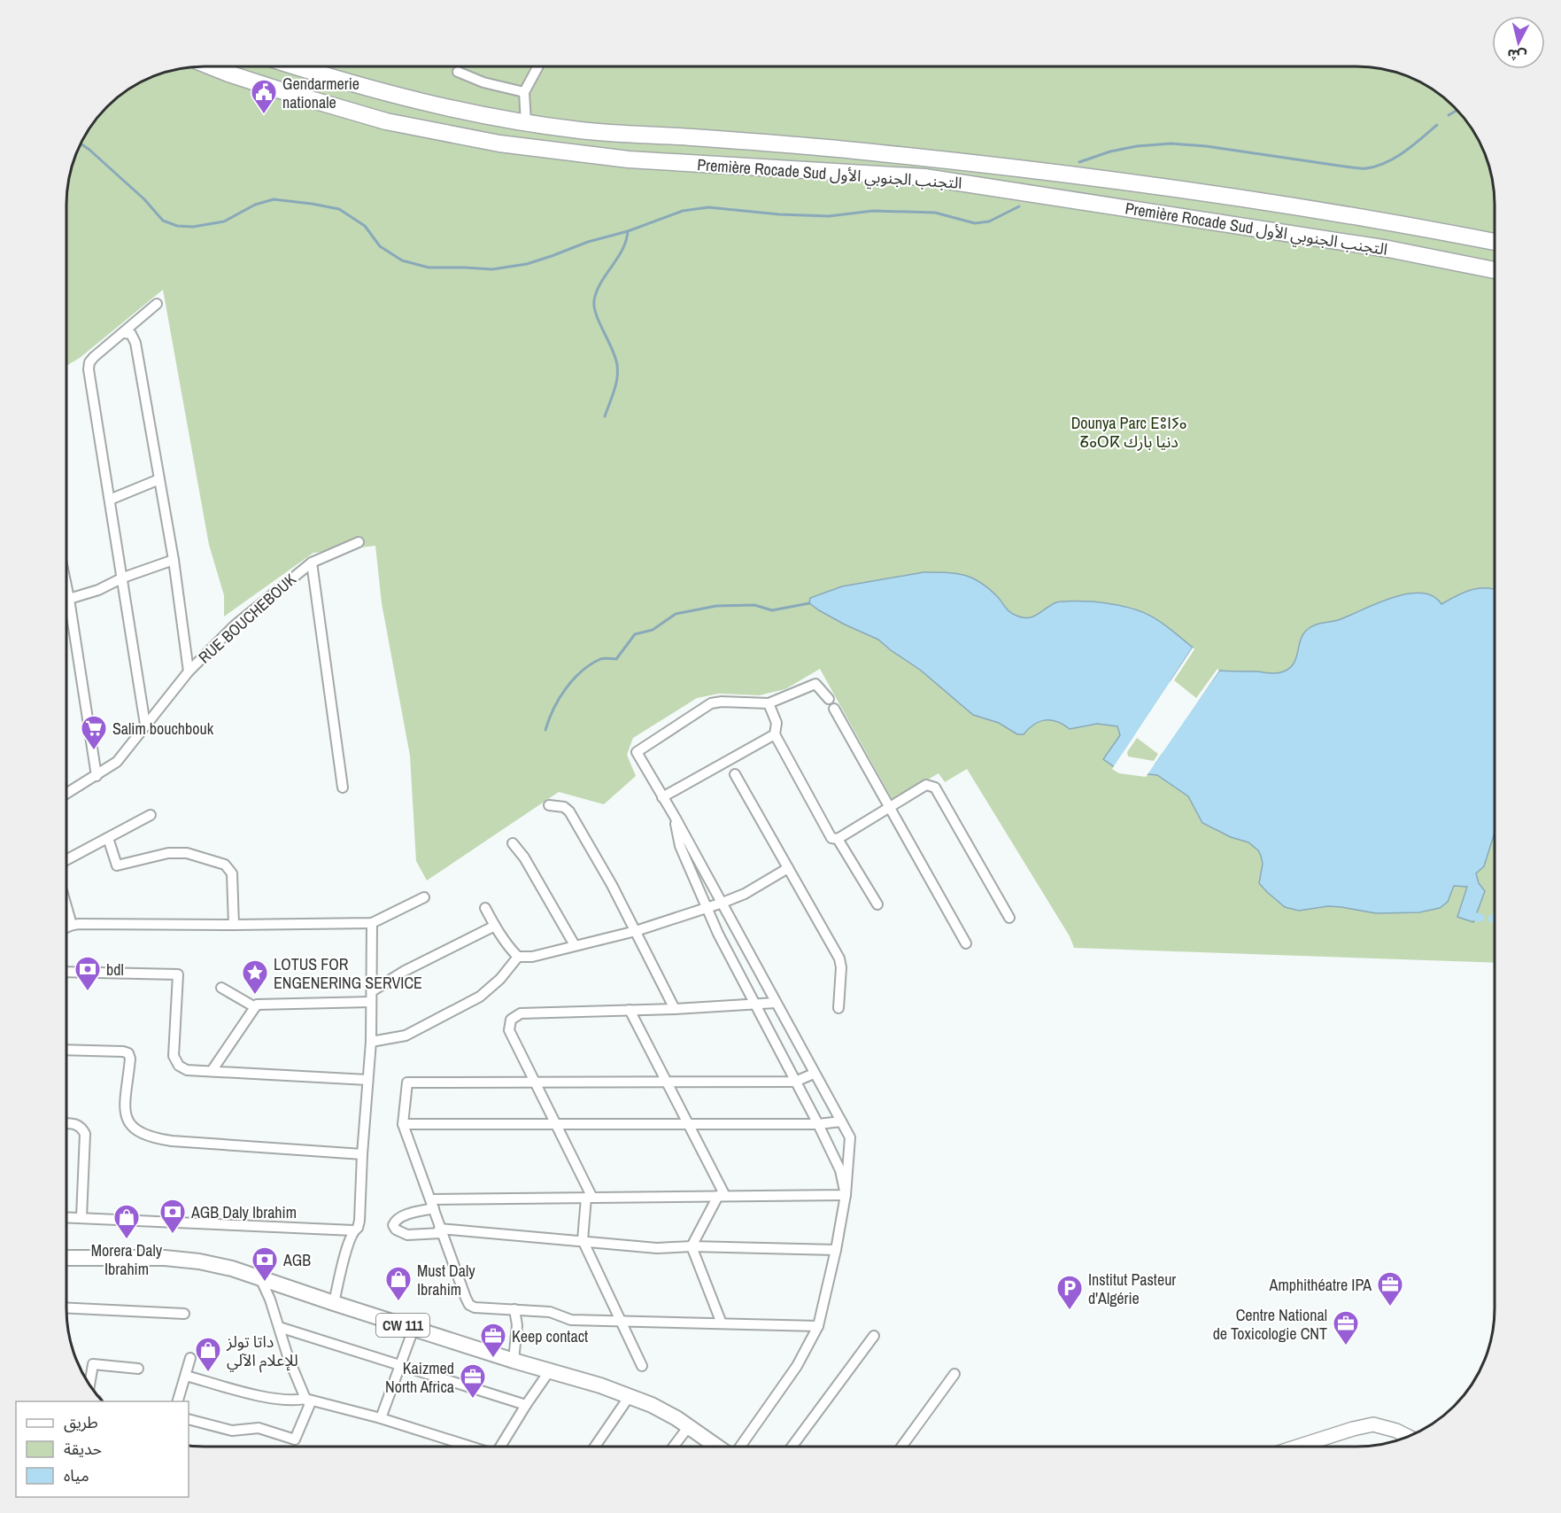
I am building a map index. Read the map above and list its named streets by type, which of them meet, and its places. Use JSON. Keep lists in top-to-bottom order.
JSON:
{
  "streets": {
    "highway": ["Première Rocade Sud التجنب الجنوبي الأول"],
    "main road": ["CW 111"],
    "street": ["RUE BOUCHEBOUK"]
  },
  "parks": ["Dounya Parc ⴹⵓⵏⵢⴰ ⵒⴰⵔⴽ دنيا بارك"],
  "places": {
    "public building": ["Gendarmerie nationale"],
    "supermarket": ["Salim bouchbouk"],
    "bank": ["bdl", "AGB Daly Ibrahim", "AGB"],
    "place": ["LOTUS FOR ENGENERING SERVICE"],
    "shop": ["Morera Daly Ibrahim", "Must Daly Ibrahim", "داتا تولز للإعلام الآلي"],
    "office": [
      "Amphithéatre IPA",
      "Centre National de Toxicologie CNT",
      "Keep contact",
      "Kaizmed North Africa"
    ],
    "parking": ["Institut Pasteur d'Algérie"]
  },
  "legend": ["طريق", "حديقة", "مياه"],
  "north": "bottom"
}
